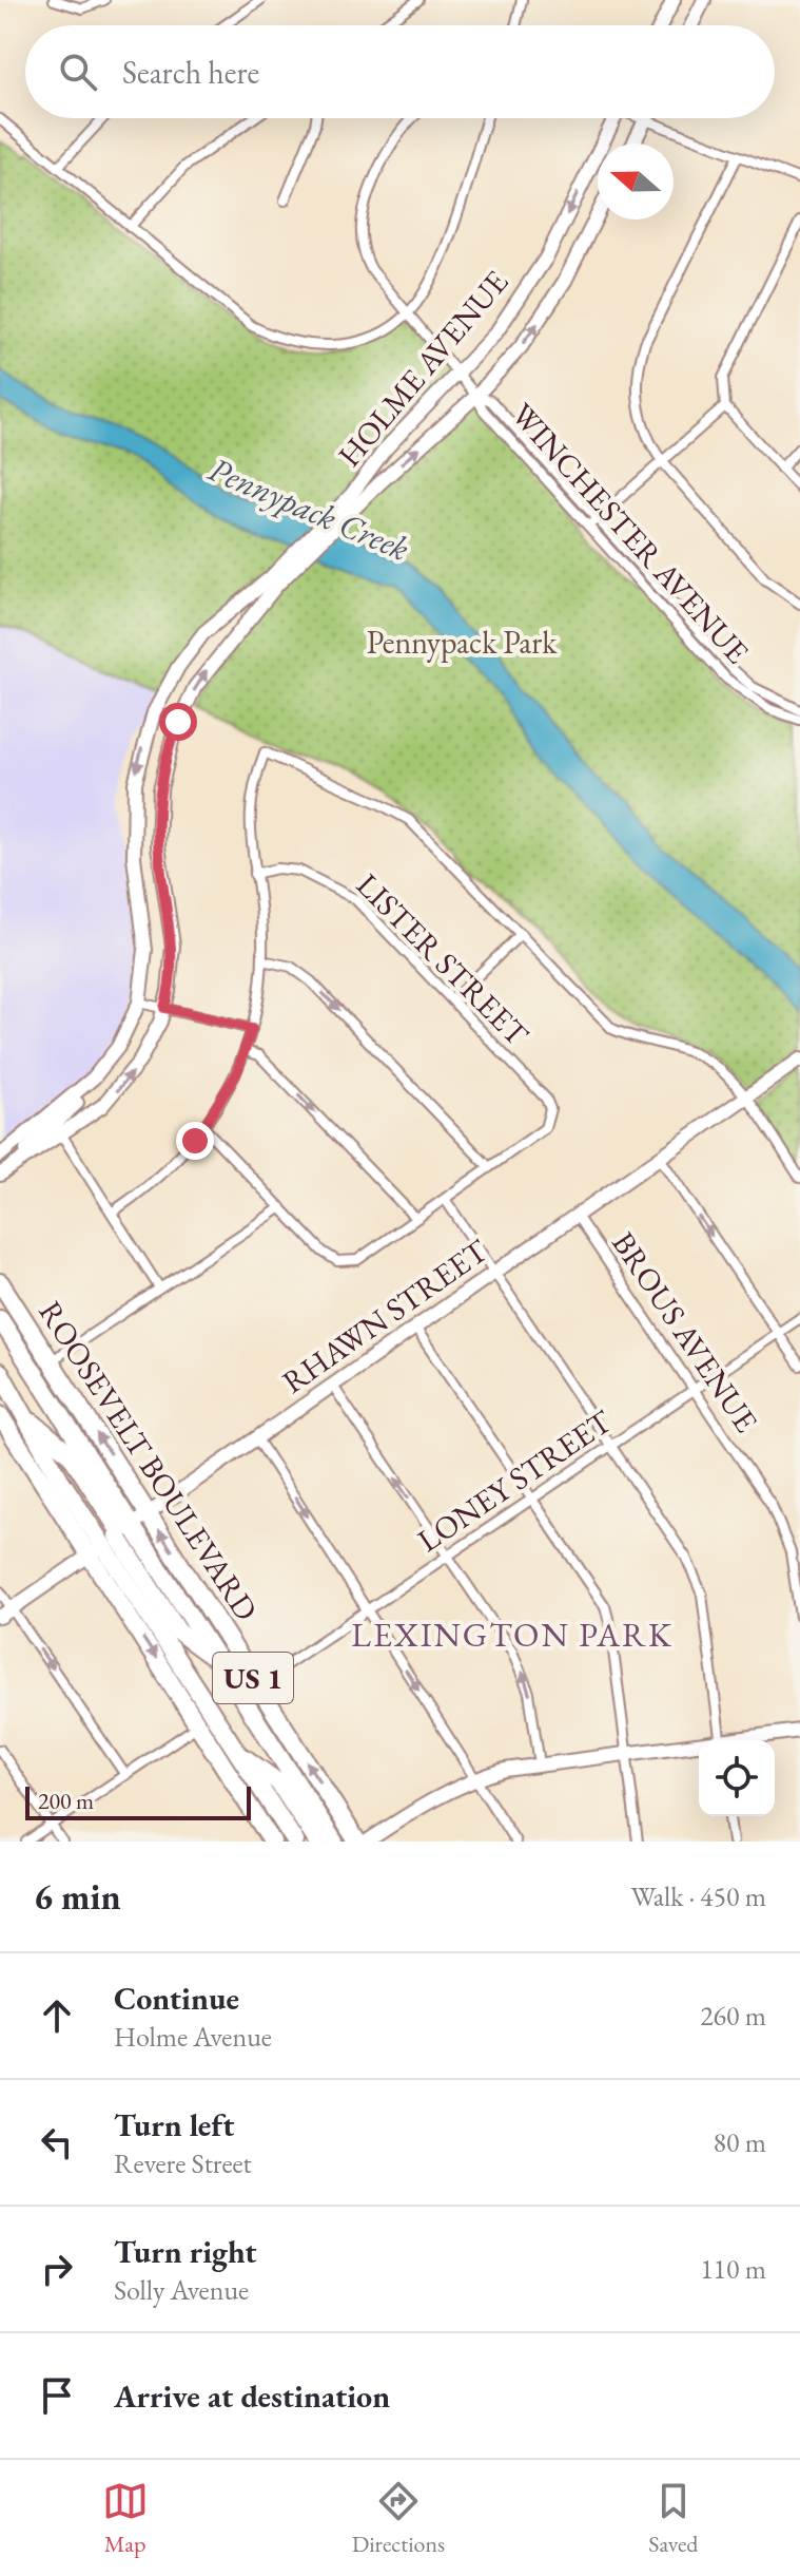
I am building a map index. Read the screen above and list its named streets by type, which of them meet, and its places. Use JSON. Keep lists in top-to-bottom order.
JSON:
{
  "streets": {
    "highway": ["ROOSEVELT BOULEVARD", "US 1"],
    "main road": ["HOLME AVENUE", "RHAWN STREET"],
    "street": [
      "WINCHESTER AVENUE",
      "LISTER STREET",
      "BROUS AVENUE",
      "LONEY STREET"
    ]
  },
  "crossings": [
    ["HOLME AVENUE", "WINCHESTER AVENUE"],
    ["RHAWN STREET", "BROUS AVENUE"],
    ["RHAWN STREET", "ROOSEVELT BOULEVARD"],
    ["BROUS AVENUE", "LONEY STREET"],
    ["ROOSEVELT BOULEVARD", "LONEY STREET"]
  ],
  "districts": ["LEXINGTON PARK"],
  "water": ["Pennypack Creek"],
  "parks": ["Pennypack Park"],
  "scale_bar": "200 m",
  "north": "left",
  "page": {
    "search": "Search here",
    "scale": "200 m",
    "heading": ["6 min", "Walk · 450 m"],
    "list": [
      ["Continue", "Holme Avenue", "260 m"],
      ["Turn left", "Revere Street", "80 m"],
      ["Turn right", "Solly Avenue", "110 m"],
      "Arrive at destination"
    ],
    "nav": ["Map", "Directions", "Saved"]
  }
}
